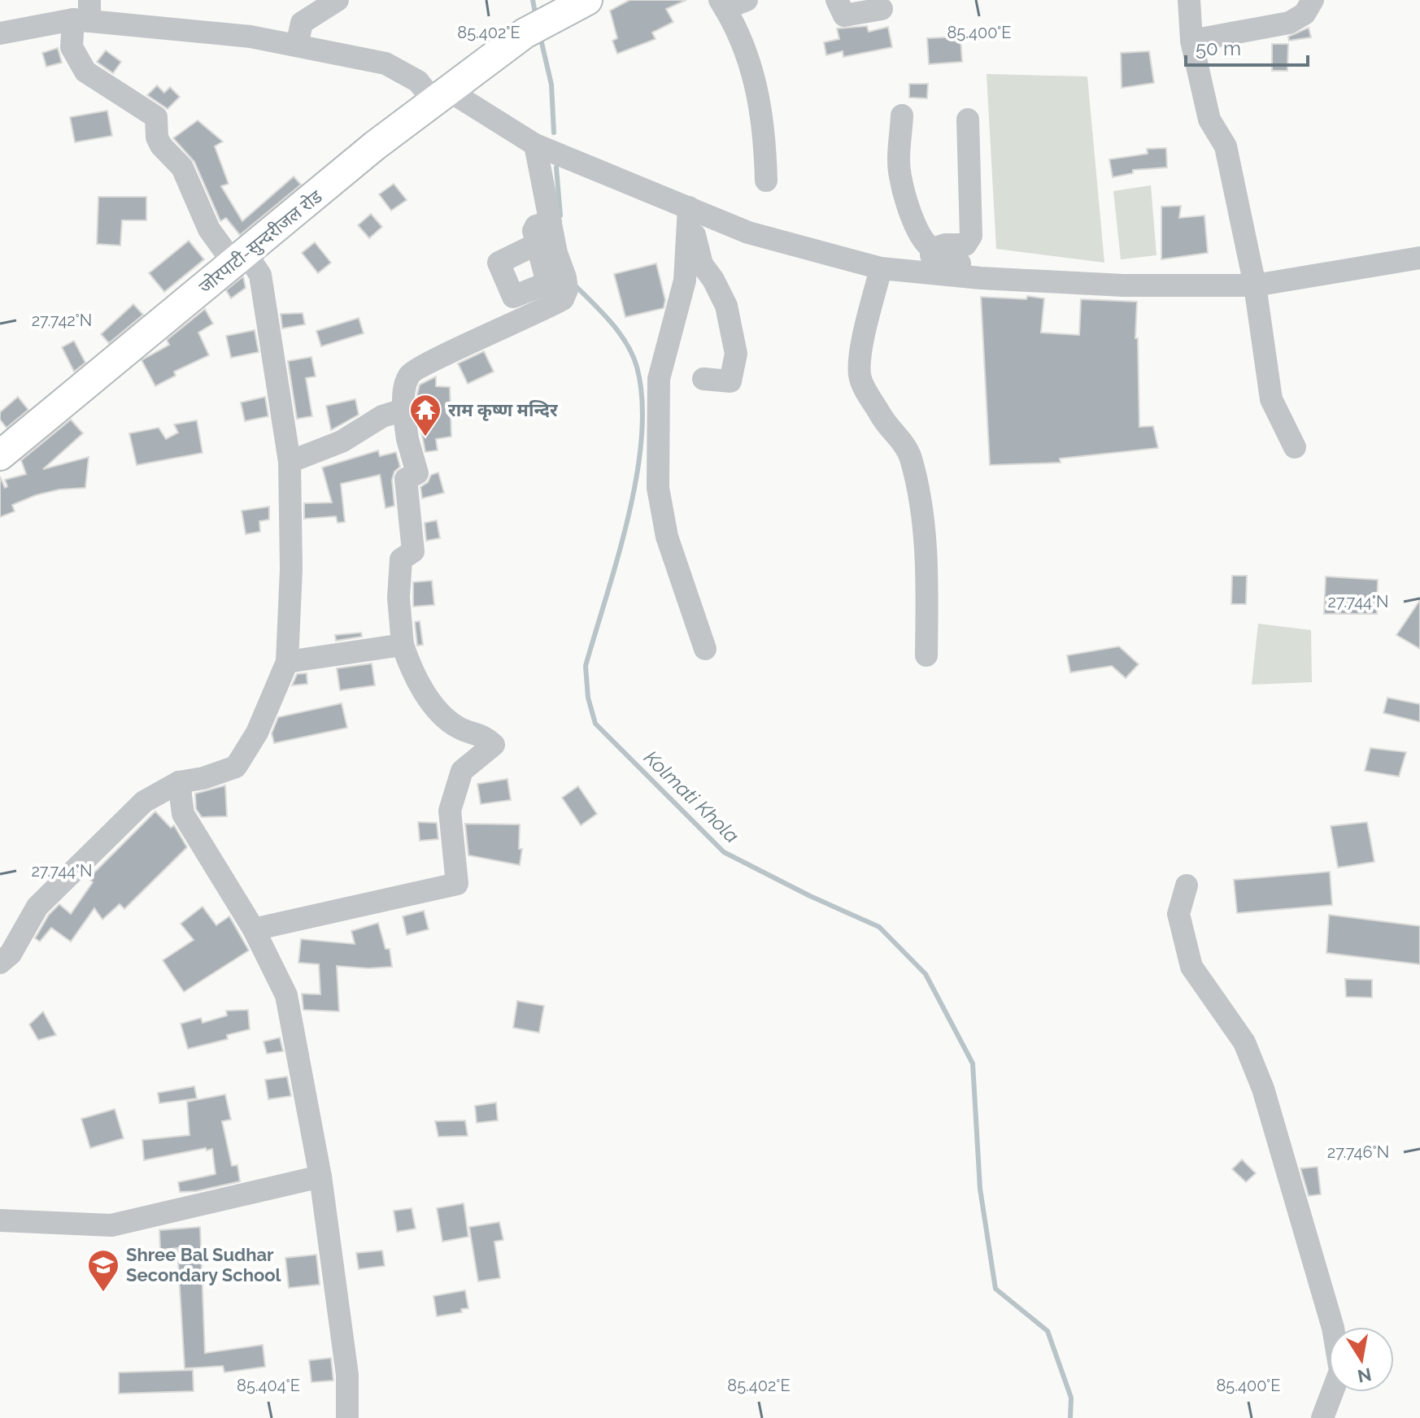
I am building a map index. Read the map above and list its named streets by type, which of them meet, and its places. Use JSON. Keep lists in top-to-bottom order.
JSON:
{
  "streets": {
    "main road": ["जोरपाटी-सुन्दरीजल रोड"]
  },
  "water": ["Kolmati Khola"],
  "places": {
    "temple": ["राम कृष्ण मन्दिर"],
    "school or university": ["Shree Bal Sudhar Secondary School"]
  },
  "scale_bar": "50 m",
  "north": "bottom",
  "coordinates": [
    "85.402°E",
    "85.400°E",
    "27.742°N",
    "27.744°N",
    "27.746°N",
    "85.404°E"
  ]
}
